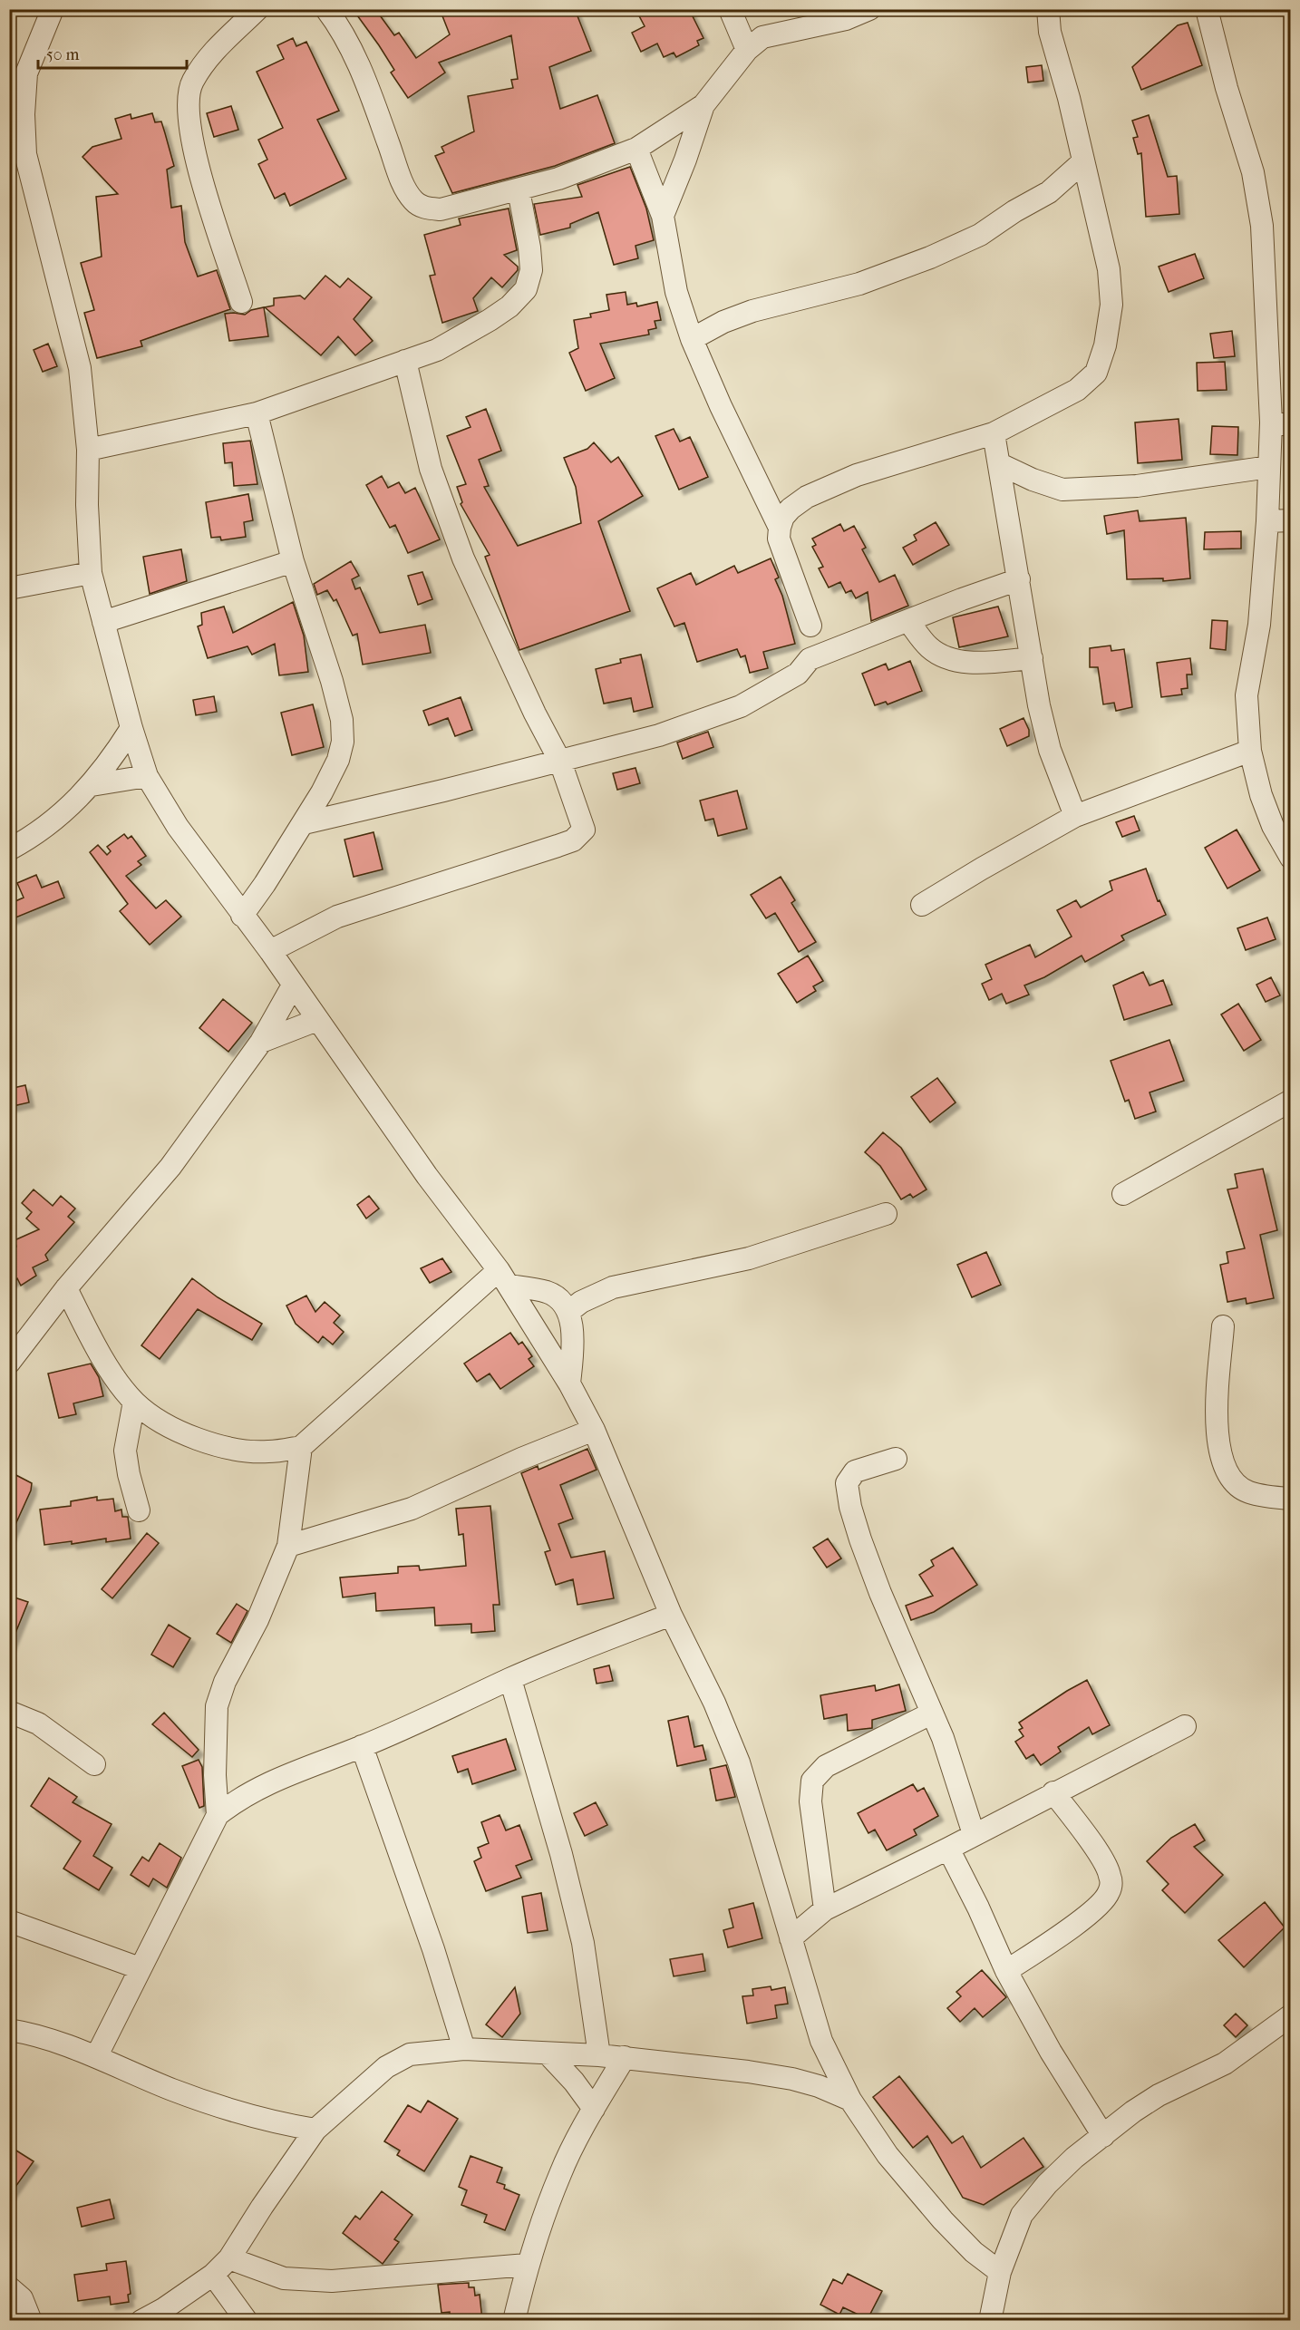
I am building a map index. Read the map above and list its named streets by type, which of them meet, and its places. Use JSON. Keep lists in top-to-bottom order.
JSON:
{
  "scale_bar": "50 m"
}
